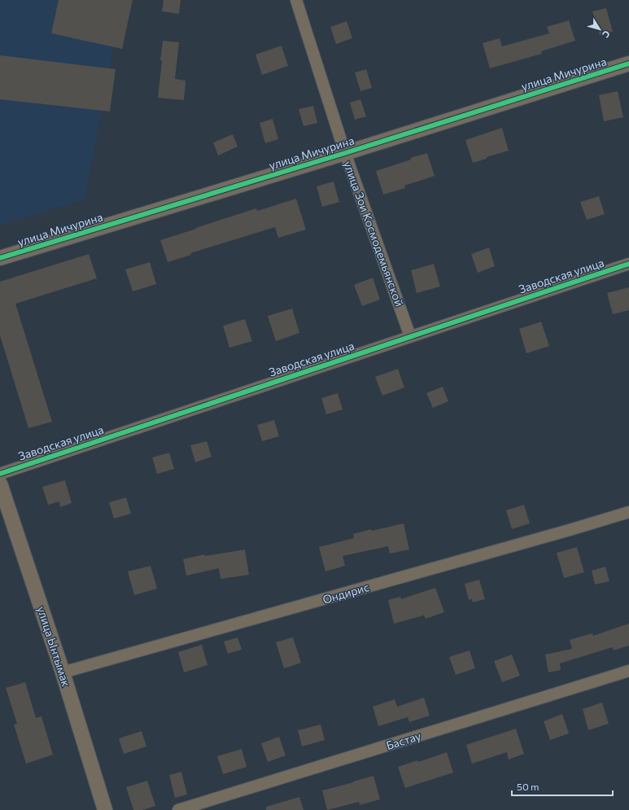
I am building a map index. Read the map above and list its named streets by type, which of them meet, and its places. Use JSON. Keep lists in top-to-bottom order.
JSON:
{
  "streets": {
    "street": [
      "улица Мичурина",
      "улица Зои Космодемьянской",
      "Заводская улица",
      "Ондирис",
      "улица Ынтымак",
      "Бастау"
    ]
  },
  "crossings": [
    ["улица Мичурина", "улица Зои Космодемьянской"],
    ["улица Зои Космодемьянской", "Заводская улица"],
    ["Ондирис", "улица Ынтымак"]
  ],
  "scale_bar": "50 m",
  "north": "bottom right"
}
